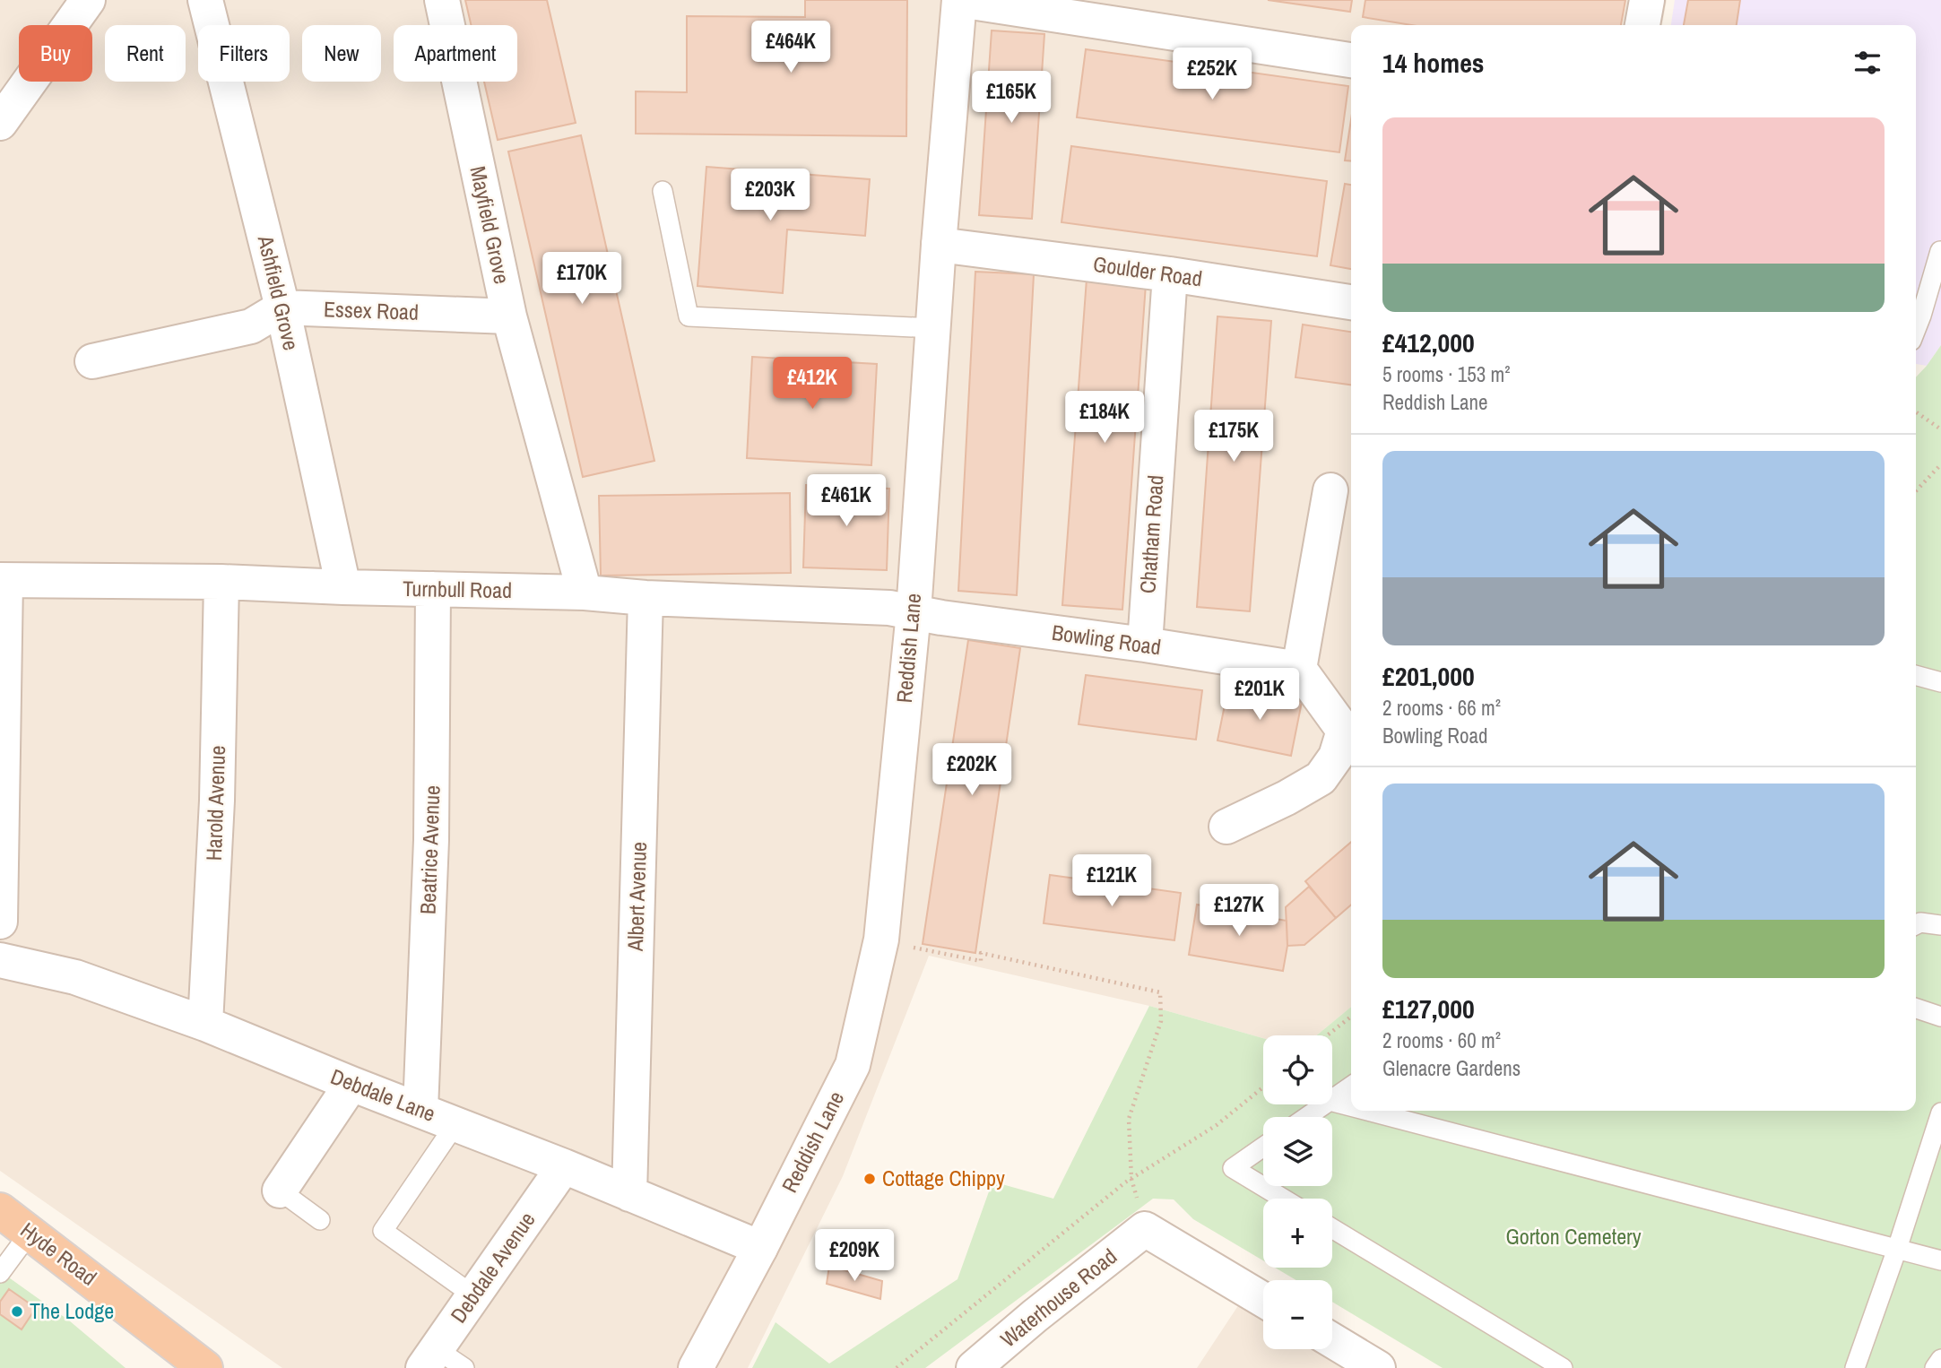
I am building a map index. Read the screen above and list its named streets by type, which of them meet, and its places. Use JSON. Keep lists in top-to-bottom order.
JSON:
{
  "streets": {
    "highway": ["Hyde Road"],
    "street": [
      "Mayfield Grove",
      "Goulder Road",
      "Ashfield Grove",
      "Essex Road",
      "Chatham Road",
      "Turnbull Road",
      "Bowling Road",
      "Reddish Lane",
      "Harold Avenue",
      "Beatrice Avenue",
      "Albert Avenue",
      "Debdale Lane",
      "Debdale Avenue",
      "Waterhouse Road"
    ]
  },
  "crossings": [
    ["Mayfield Grove", "Essex Road"],
    ["Mayfield Grove", "Turnbull Road"],
    ["Goulder Road", "Chatham Road"],
    ["Goulder Road", "Reddish Lane"],
    ["Ashfield Grove", "Essex Road"],
    ["Ashfield Grove", "Turnbull Road"],
    ["Chatham Road", "Bowling Road"],
    ["Turnbull Road", "Bowling Road"],
    ["Turnbull Road", "Reddish Lane"],
    ["Turnbull Road", "Harold Avenue"],
    ["Turnbull Road", "Beatrice Avenue"],
    ["Turnbull Road", "Albert Avenue"],
    ["Bowling Road", "Reddish Lane"],
    ["Reddish Lane", "Debdale Lane"],
    ["Harold Avenue", "Debdale Lane"],
    ["Beatrice Avenue", "Debdale Lane"],
    ["Albert Avenue", "Debdale Lane"],
    ["Debdale Lane", "Debdale Avenue"]
  ],
  "parks": ["Gorton Cemetery"],
  "places": ["Cottage Chippy", "The Lodge"],
  "page": {
    "price": [
      "£464K",
      "£252K",
      "£165K",
      "£203K",
      "£170K",
      "£412K",
      "£184K",
      "£175K",
      "£461K",
      "£201K",
      "£202K",
      "£121K",
      "£127K",
      "£209K"
    ],
    "chip": [
      "Buy",
      "Rent",
      "Filters",
      "New",
      "Apartment"
    ],
    "heading": "14 homes",
    "list": [
      {
        "name": "£412,000",
        "note": "5 rooms · 153 m² · Reddish Lane"
      },
      {
        "name": "£201,000",
        "note": "2 rooms · 66 m² · Bowling Road"
      },
      {
        "name": "£127,000",
        "note": "2 rooms · 60 m² · Glenacre Gardens"
      }
    ],
    "map_buttons": ["+", "−"]
  }
}
